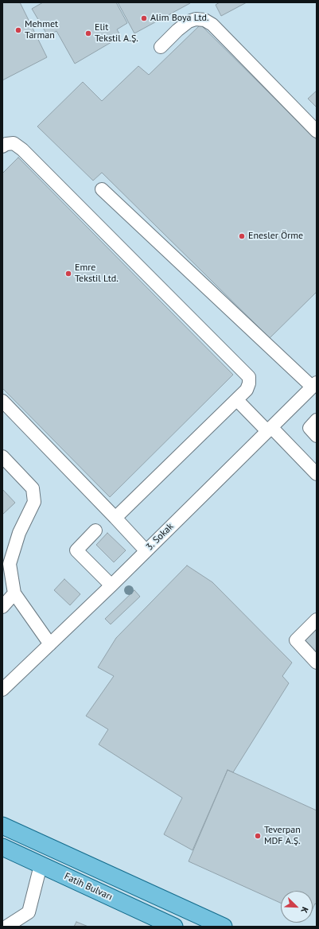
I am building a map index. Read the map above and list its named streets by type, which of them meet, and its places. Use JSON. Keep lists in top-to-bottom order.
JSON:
{
  "streets": {
    "main road": ["Fatih Bulvarı"],
    "street": ["3. Sokak"]
  },
  "places": [
    "Alim Boya Ltd.",
    "Mehmet Tarman",
    "Elit Tekstil A.Ş.",
    "Enesler Örme",
    "Emre Tekstil Ltd.",
    "Teverpan MDF A.Ş."
  ],
  "north": "bottom right"
}
